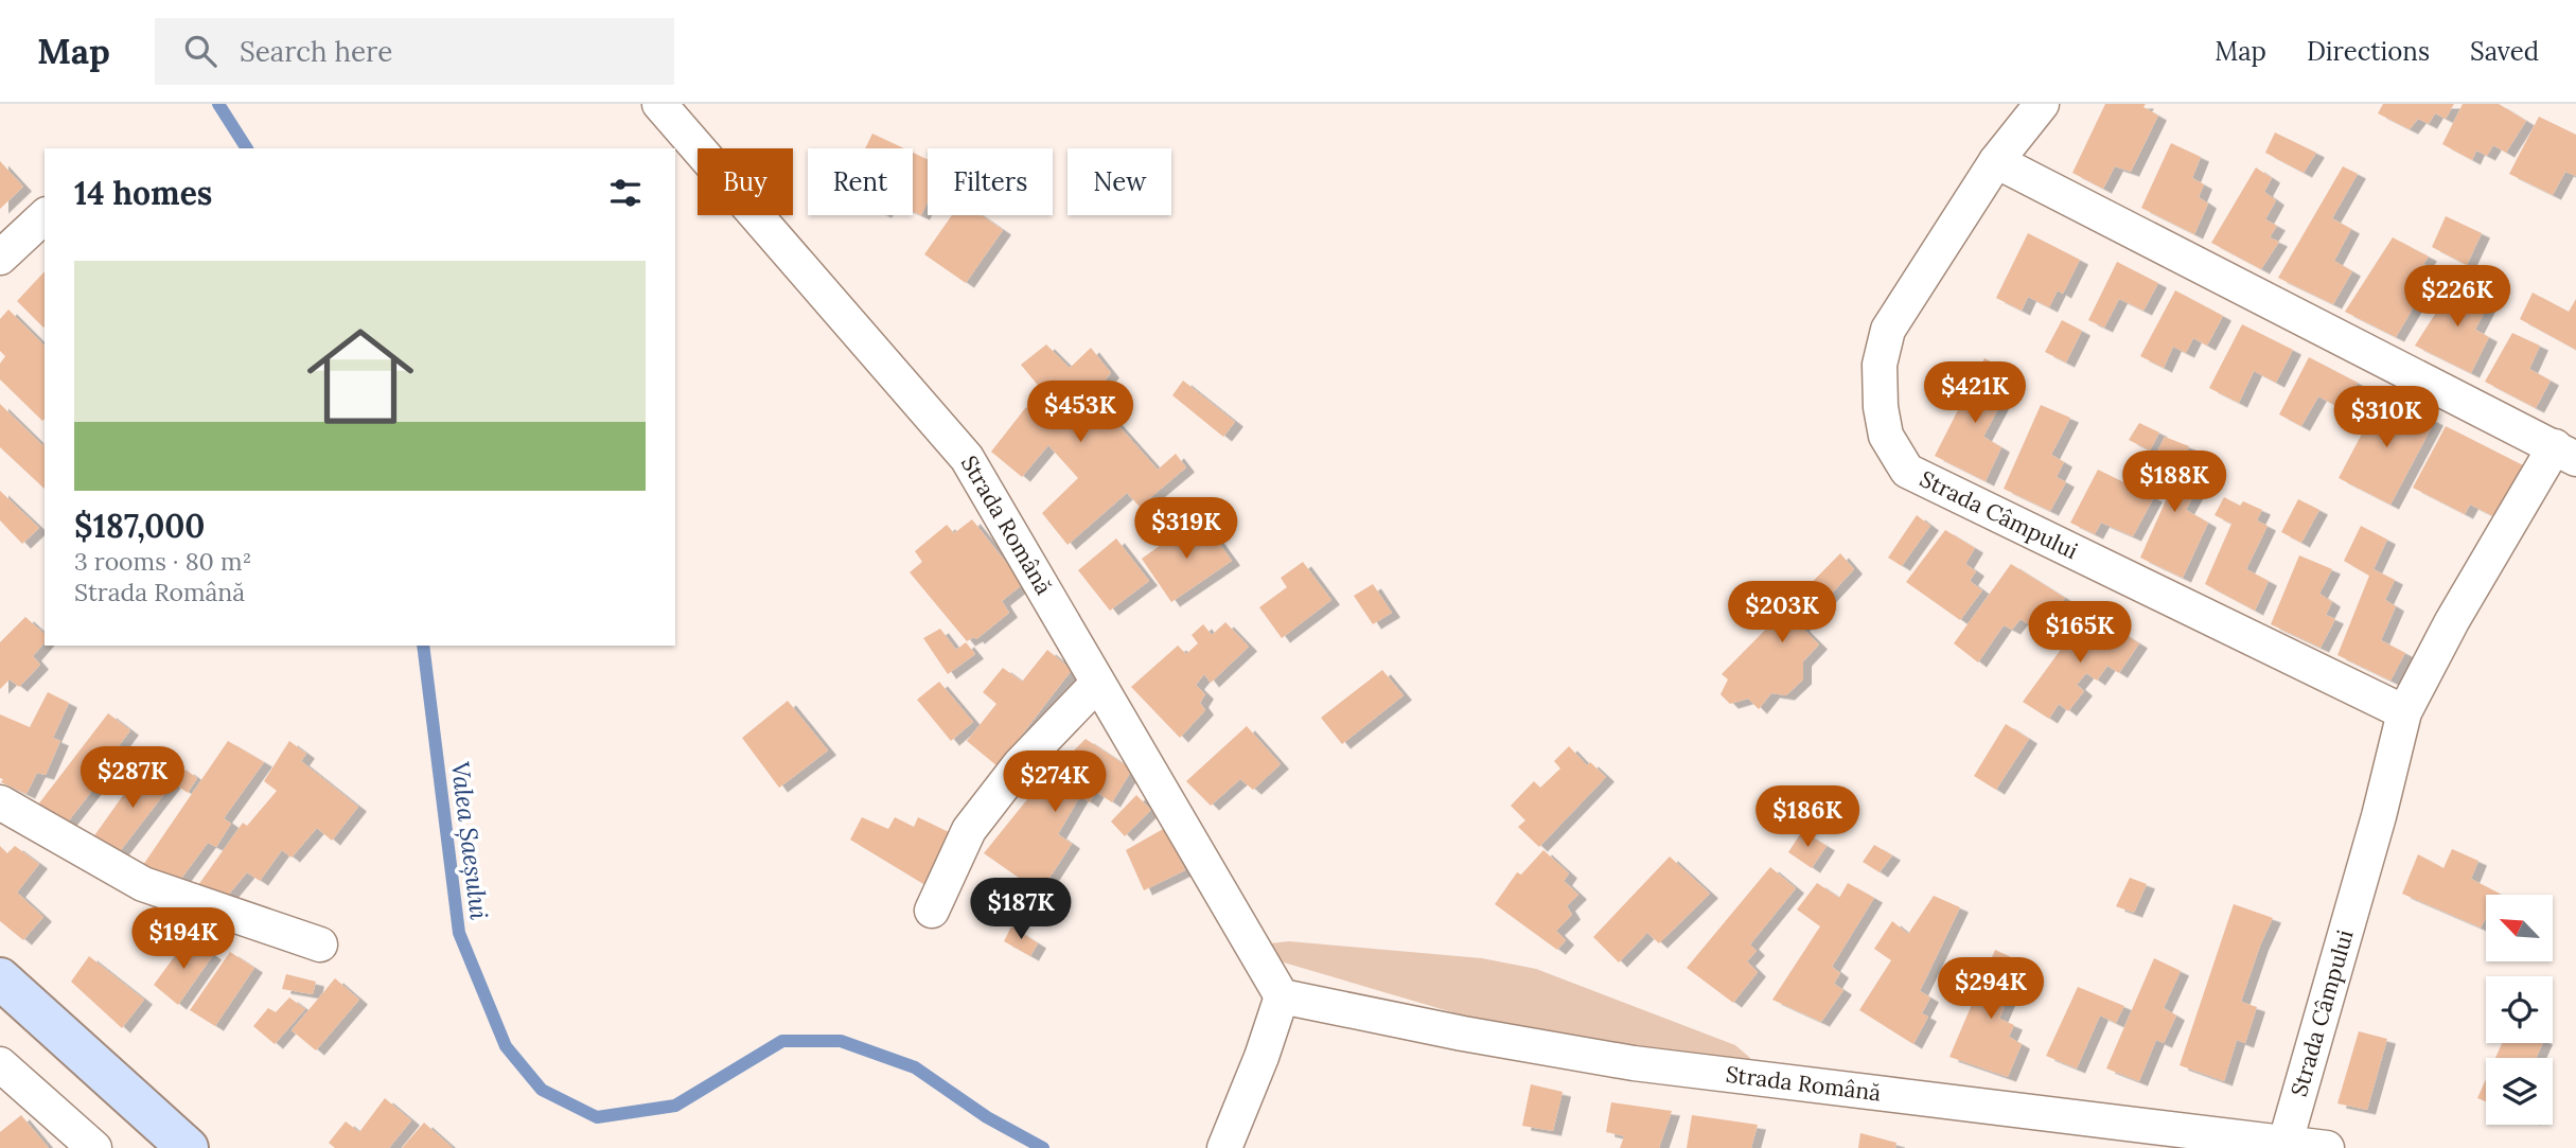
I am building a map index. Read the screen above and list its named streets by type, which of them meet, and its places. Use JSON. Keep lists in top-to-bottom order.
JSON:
{
  "streets": {
    "street": ["Strada Câmpului", "Strada Română"]
  },
  "crossings": [
    ["Strada Câmpului", "Strada Română"]
  ],
  "water": ["Valea Șaeșului"],
  "north": "top left",
  "page": {
    "header": "Map",
    "search": "Search here",
    "nav": ["Map", "Directions", "Saved"],
    "chip": [
      "Buy",
      "Rent",
      "Filters",
      "New"
    ],
    "heading": "14 homes",
    "list": [
      {
        "name": "$187,000",
        "note": "3 rooms · 80 m² · Strada Română"
      }
    ],
    "price": [
      "$226K",
      "$421K",
      "$453K",
      "$310K",
      "$188K",
      "$319K",
      "$203K",
      "$165K",
      "$287K",
      "$274K",
      "$186K",
      "$187K",
      "$194K",
      "$294K"
    ]
  }
}
